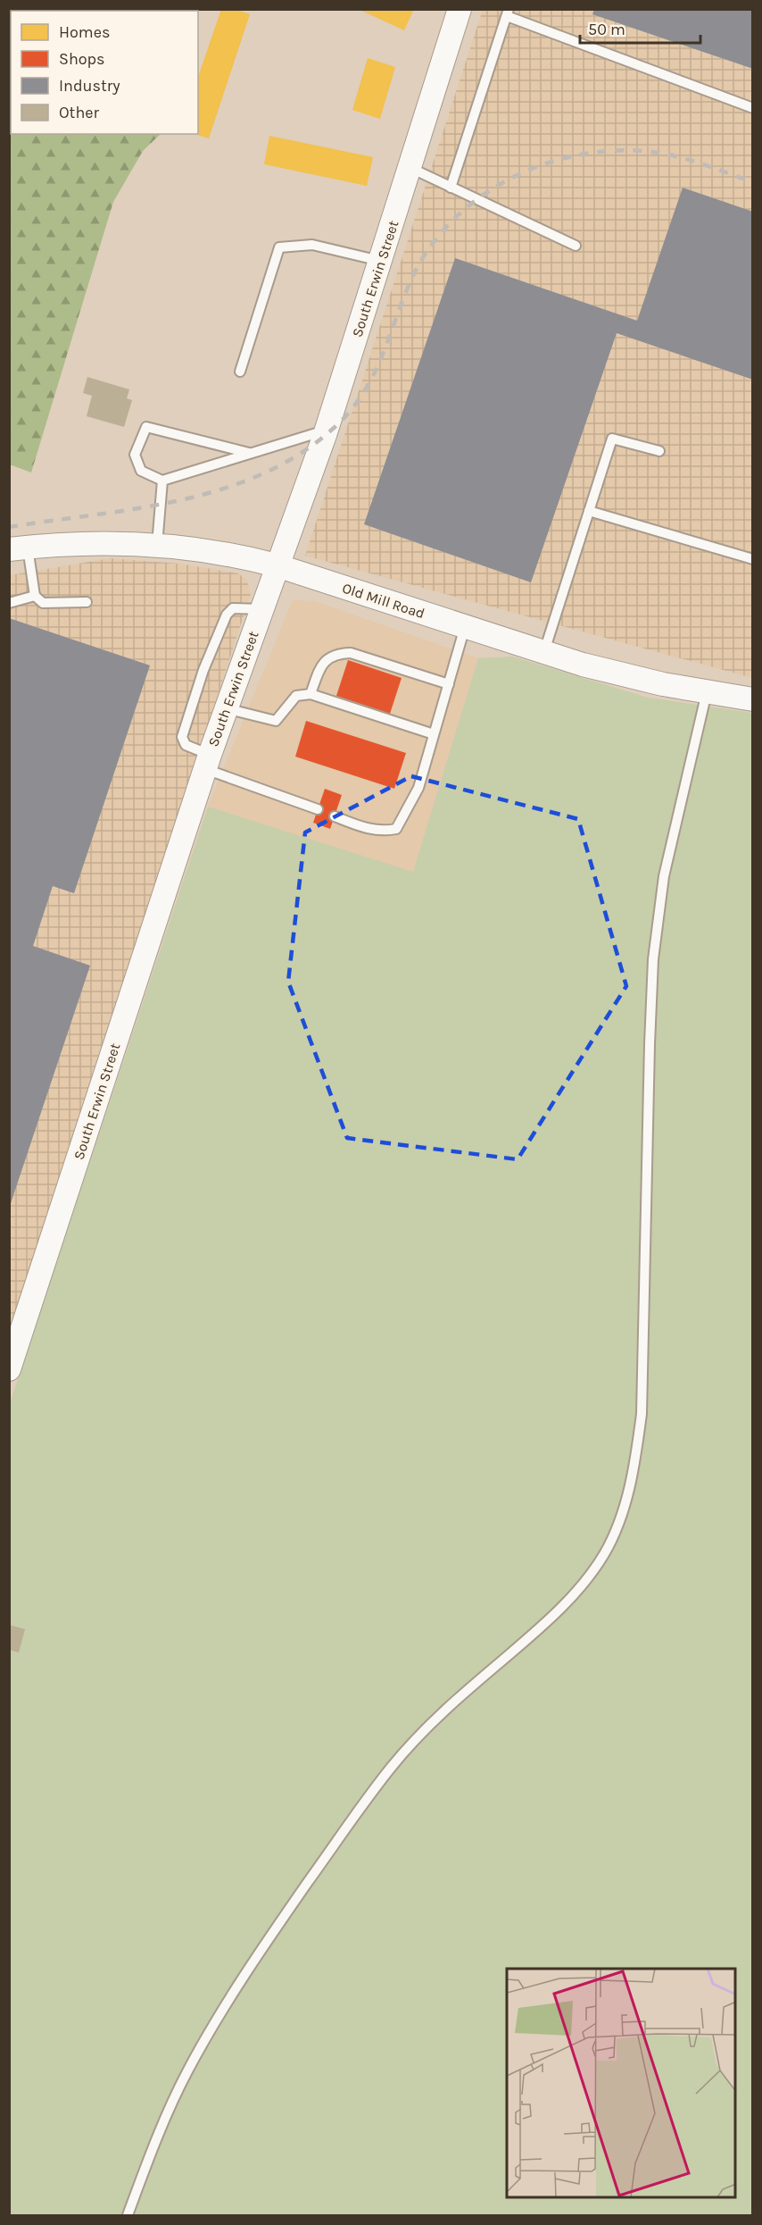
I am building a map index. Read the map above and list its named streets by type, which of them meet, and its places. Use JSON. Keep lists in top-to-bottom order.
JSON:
{
  "streets": {
    "street": ["South Erwin Street", "Old Mill Road"]
  },
  "crossings": [
    ["South Erwin Street", "Old Mill Road"]
  ],
  "legend": [
    "Homes",
    "Shops",
    "Industry",
    "Other"
  ],
  "scale_bar": "50 m"
}
